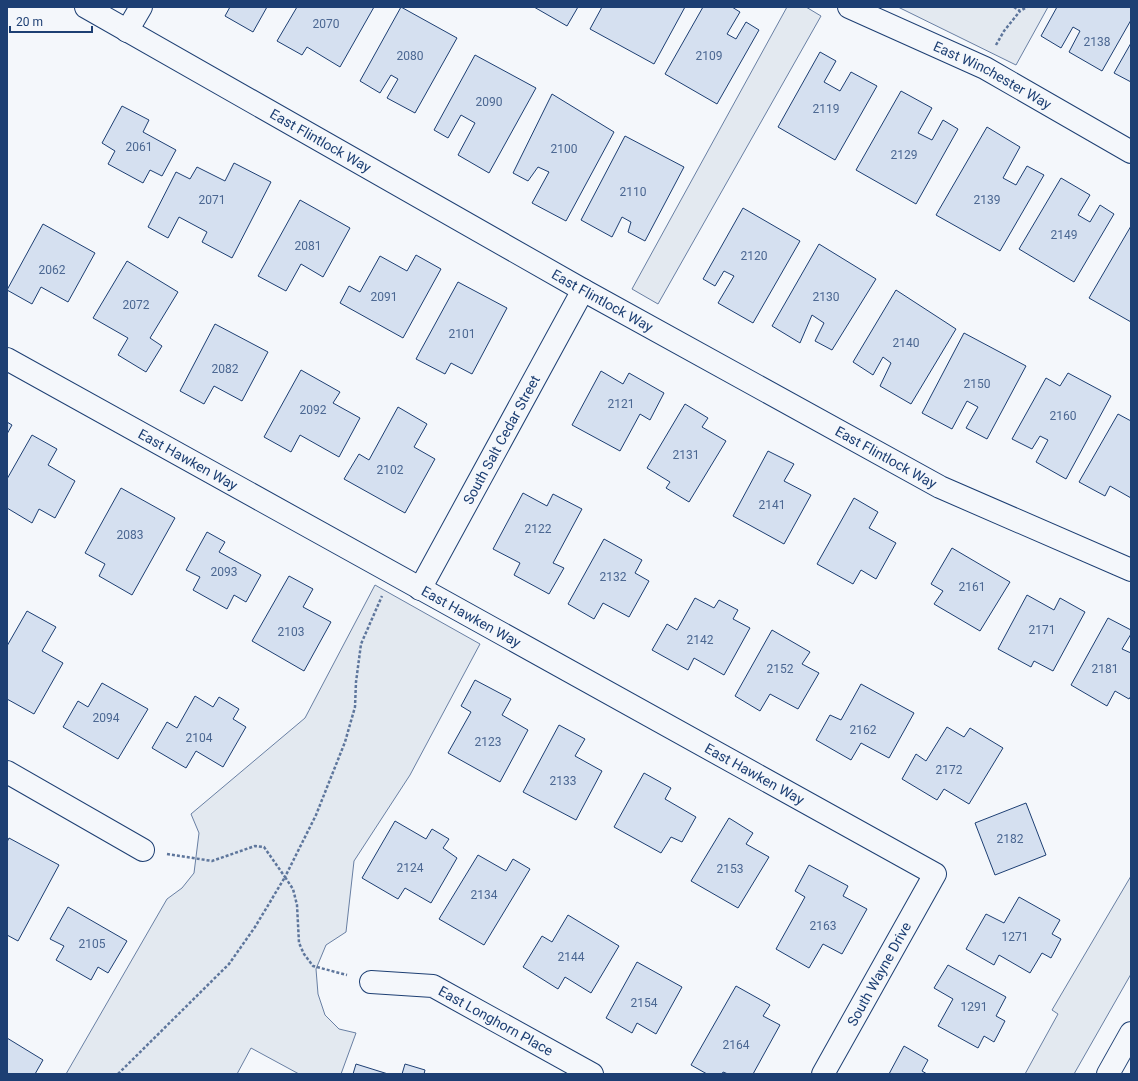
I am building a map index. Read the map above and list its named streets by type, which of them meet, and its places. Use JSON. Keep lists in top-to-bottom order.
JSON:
{
  "streets": {
    "street": [
      "East Winchester Way",
      "East Flintlock Way",
      "South Salt Cedar Street",
      "East Hawken Way",
      "South Wayne Drive",
      "East Longhorn Place"
    ]
  },
  "crossings": [
    ["East Flintlock Way", "South Salt Cedar Street"],
    ["South Salt Cedar Street", "East Hawken Way"],
    ["East Hawken Way", "South Wayne Drive"]
  ],
  "house_numbers": [
    "2070",
    "2138",
    "2080",
    "2109",
    "2090",
    "2119",
    "2061",
    "2100",
    "2129",
    "2110",
    "2071",
    "2139",
    "2149",
    "2081",
    "2120",
    "2062",
    "2091",
    "2130",
    "2072",
    "2101",
    "2140",
    "2082",
    "2150",
    "2121",
    "2092",
    "2160",
    "2131",
    "2102",
    "2141",
    "2122",
    "2083",
    "2093",
    "2132",
    "2161",
    "2171",
    "2103",
    "2142",
    "2152",
    "2181",
    "2094",
    "2162",
    "2104",
    "2123",
    "2172",
    "2133",
    "2182",
    "2124",
    "2153",
    "2134",
    "2163",
    "1271",
    "2105",
    "2144",
    "2154",
    "1291",
    "2164"
  ],
  "scale_bar": "20 m"
}
